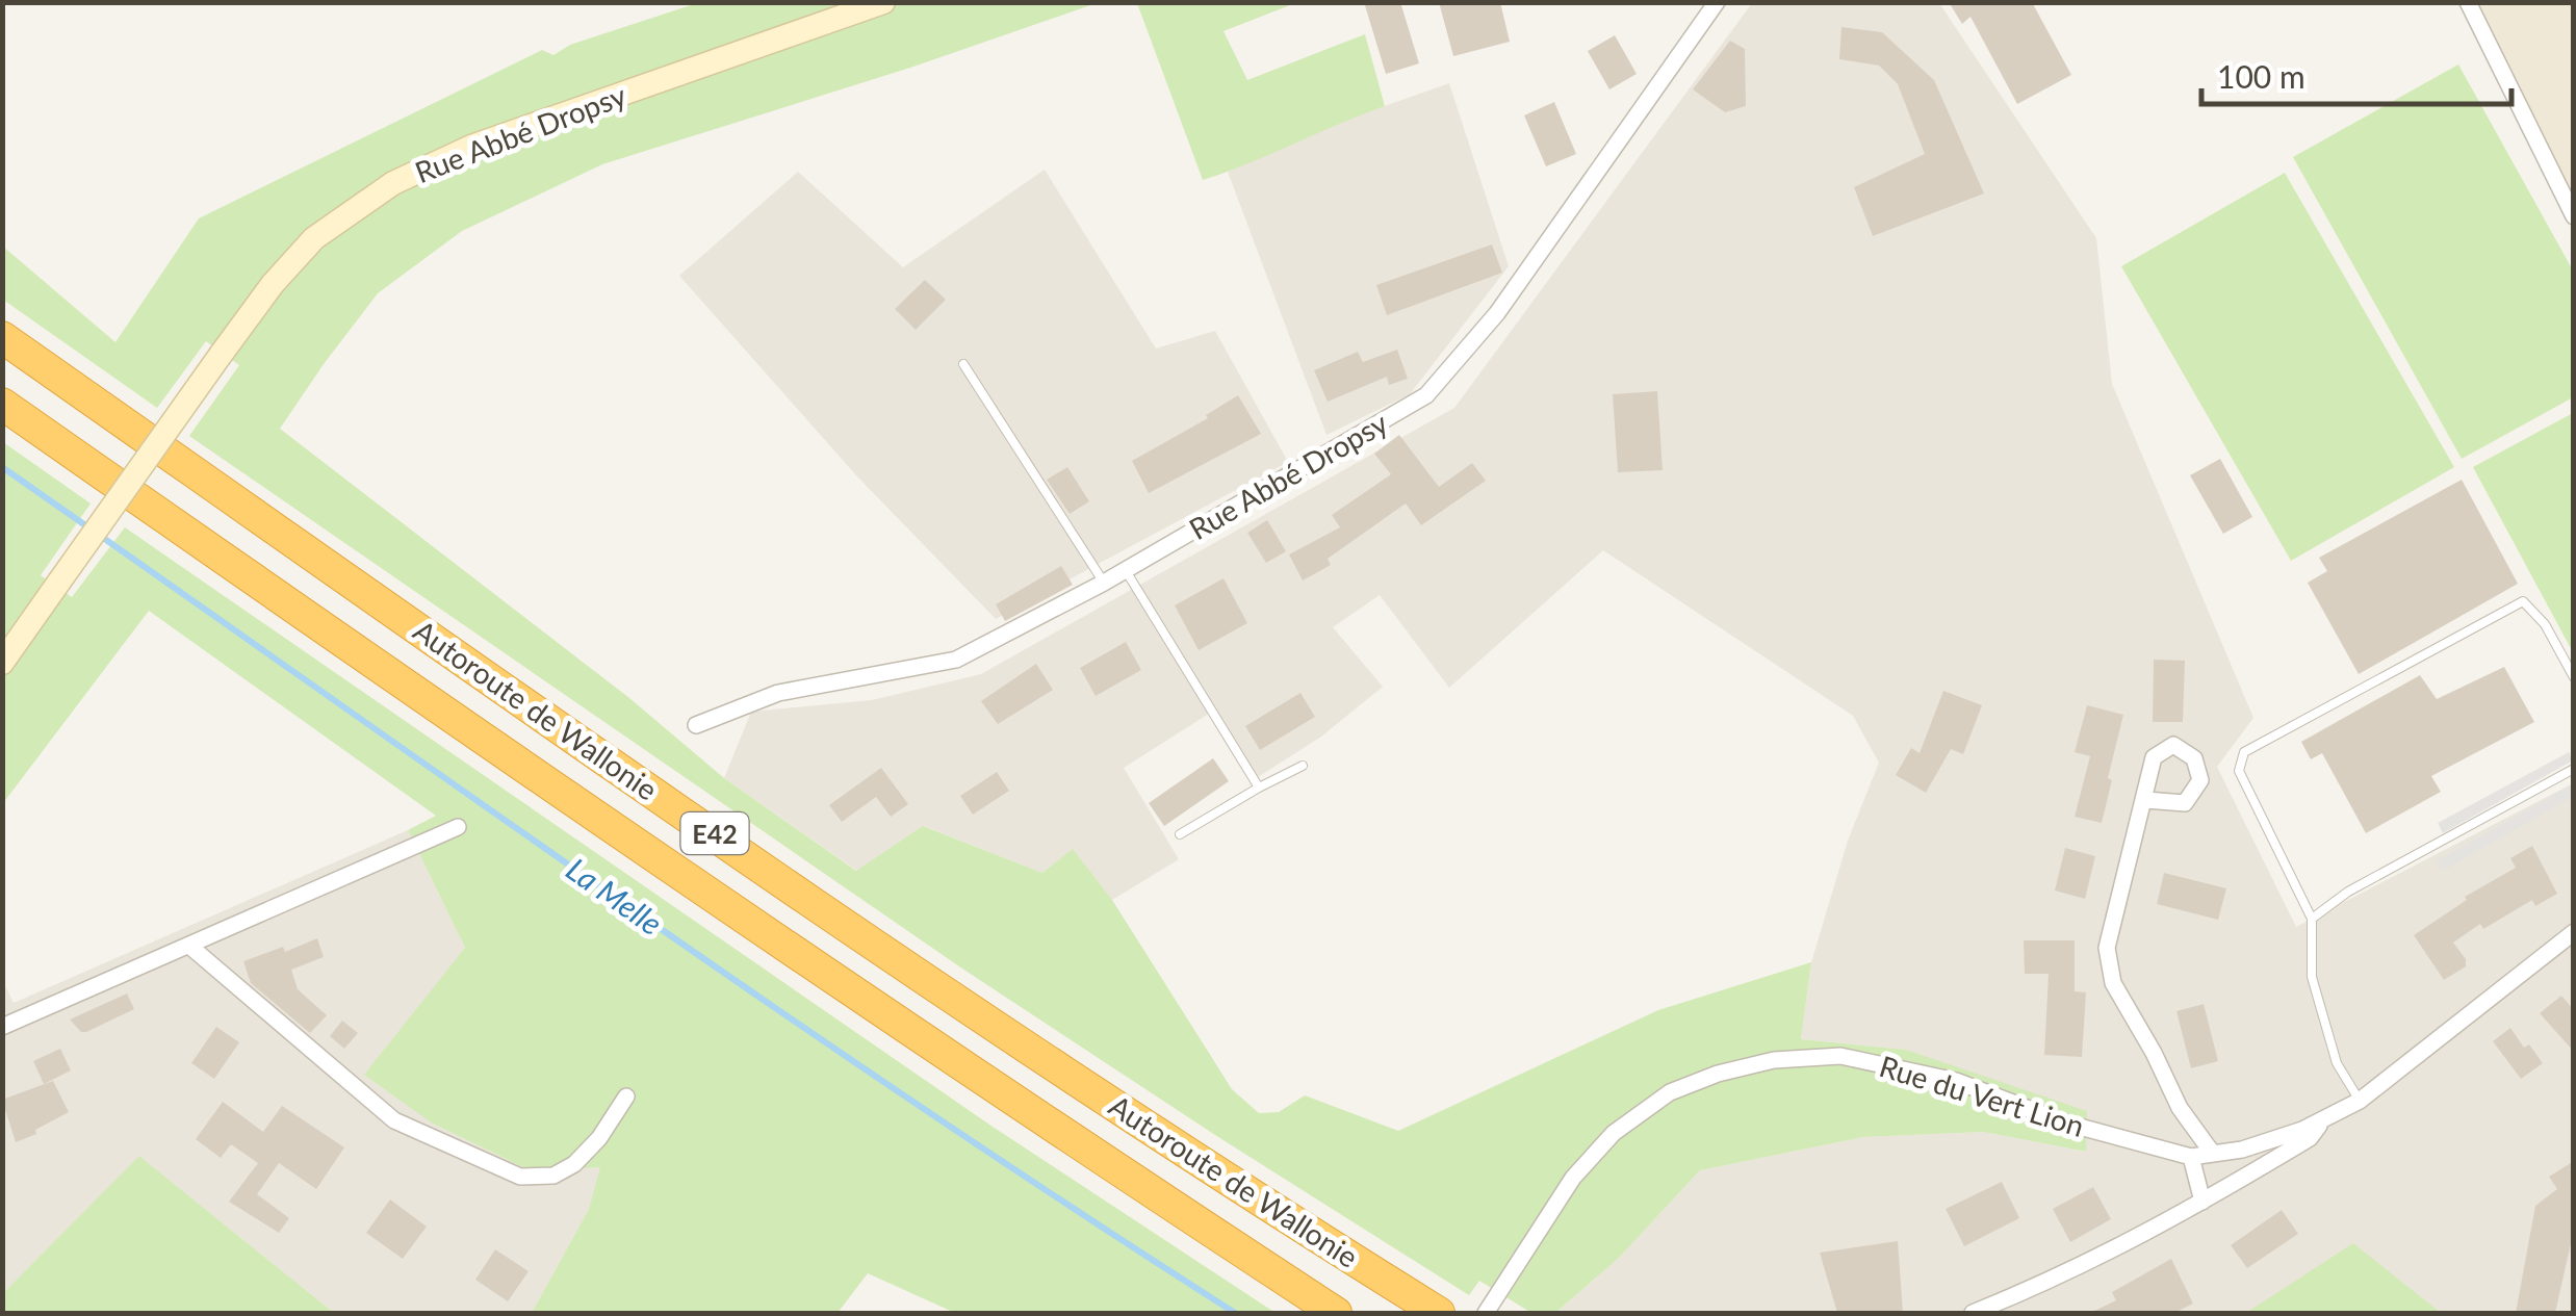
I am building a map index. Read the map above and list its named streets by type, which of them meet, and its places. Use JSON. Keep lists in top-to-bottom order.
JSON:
{
  "streets": {
    "highway": ["Autoroute de Wallonie", "E42"],
    "street": ["Rue Abbé Dropsy", "Rue du Vert Lion"]
  },
  "water": ["La Melle"],
  "scale_bar": "100 m"
}
